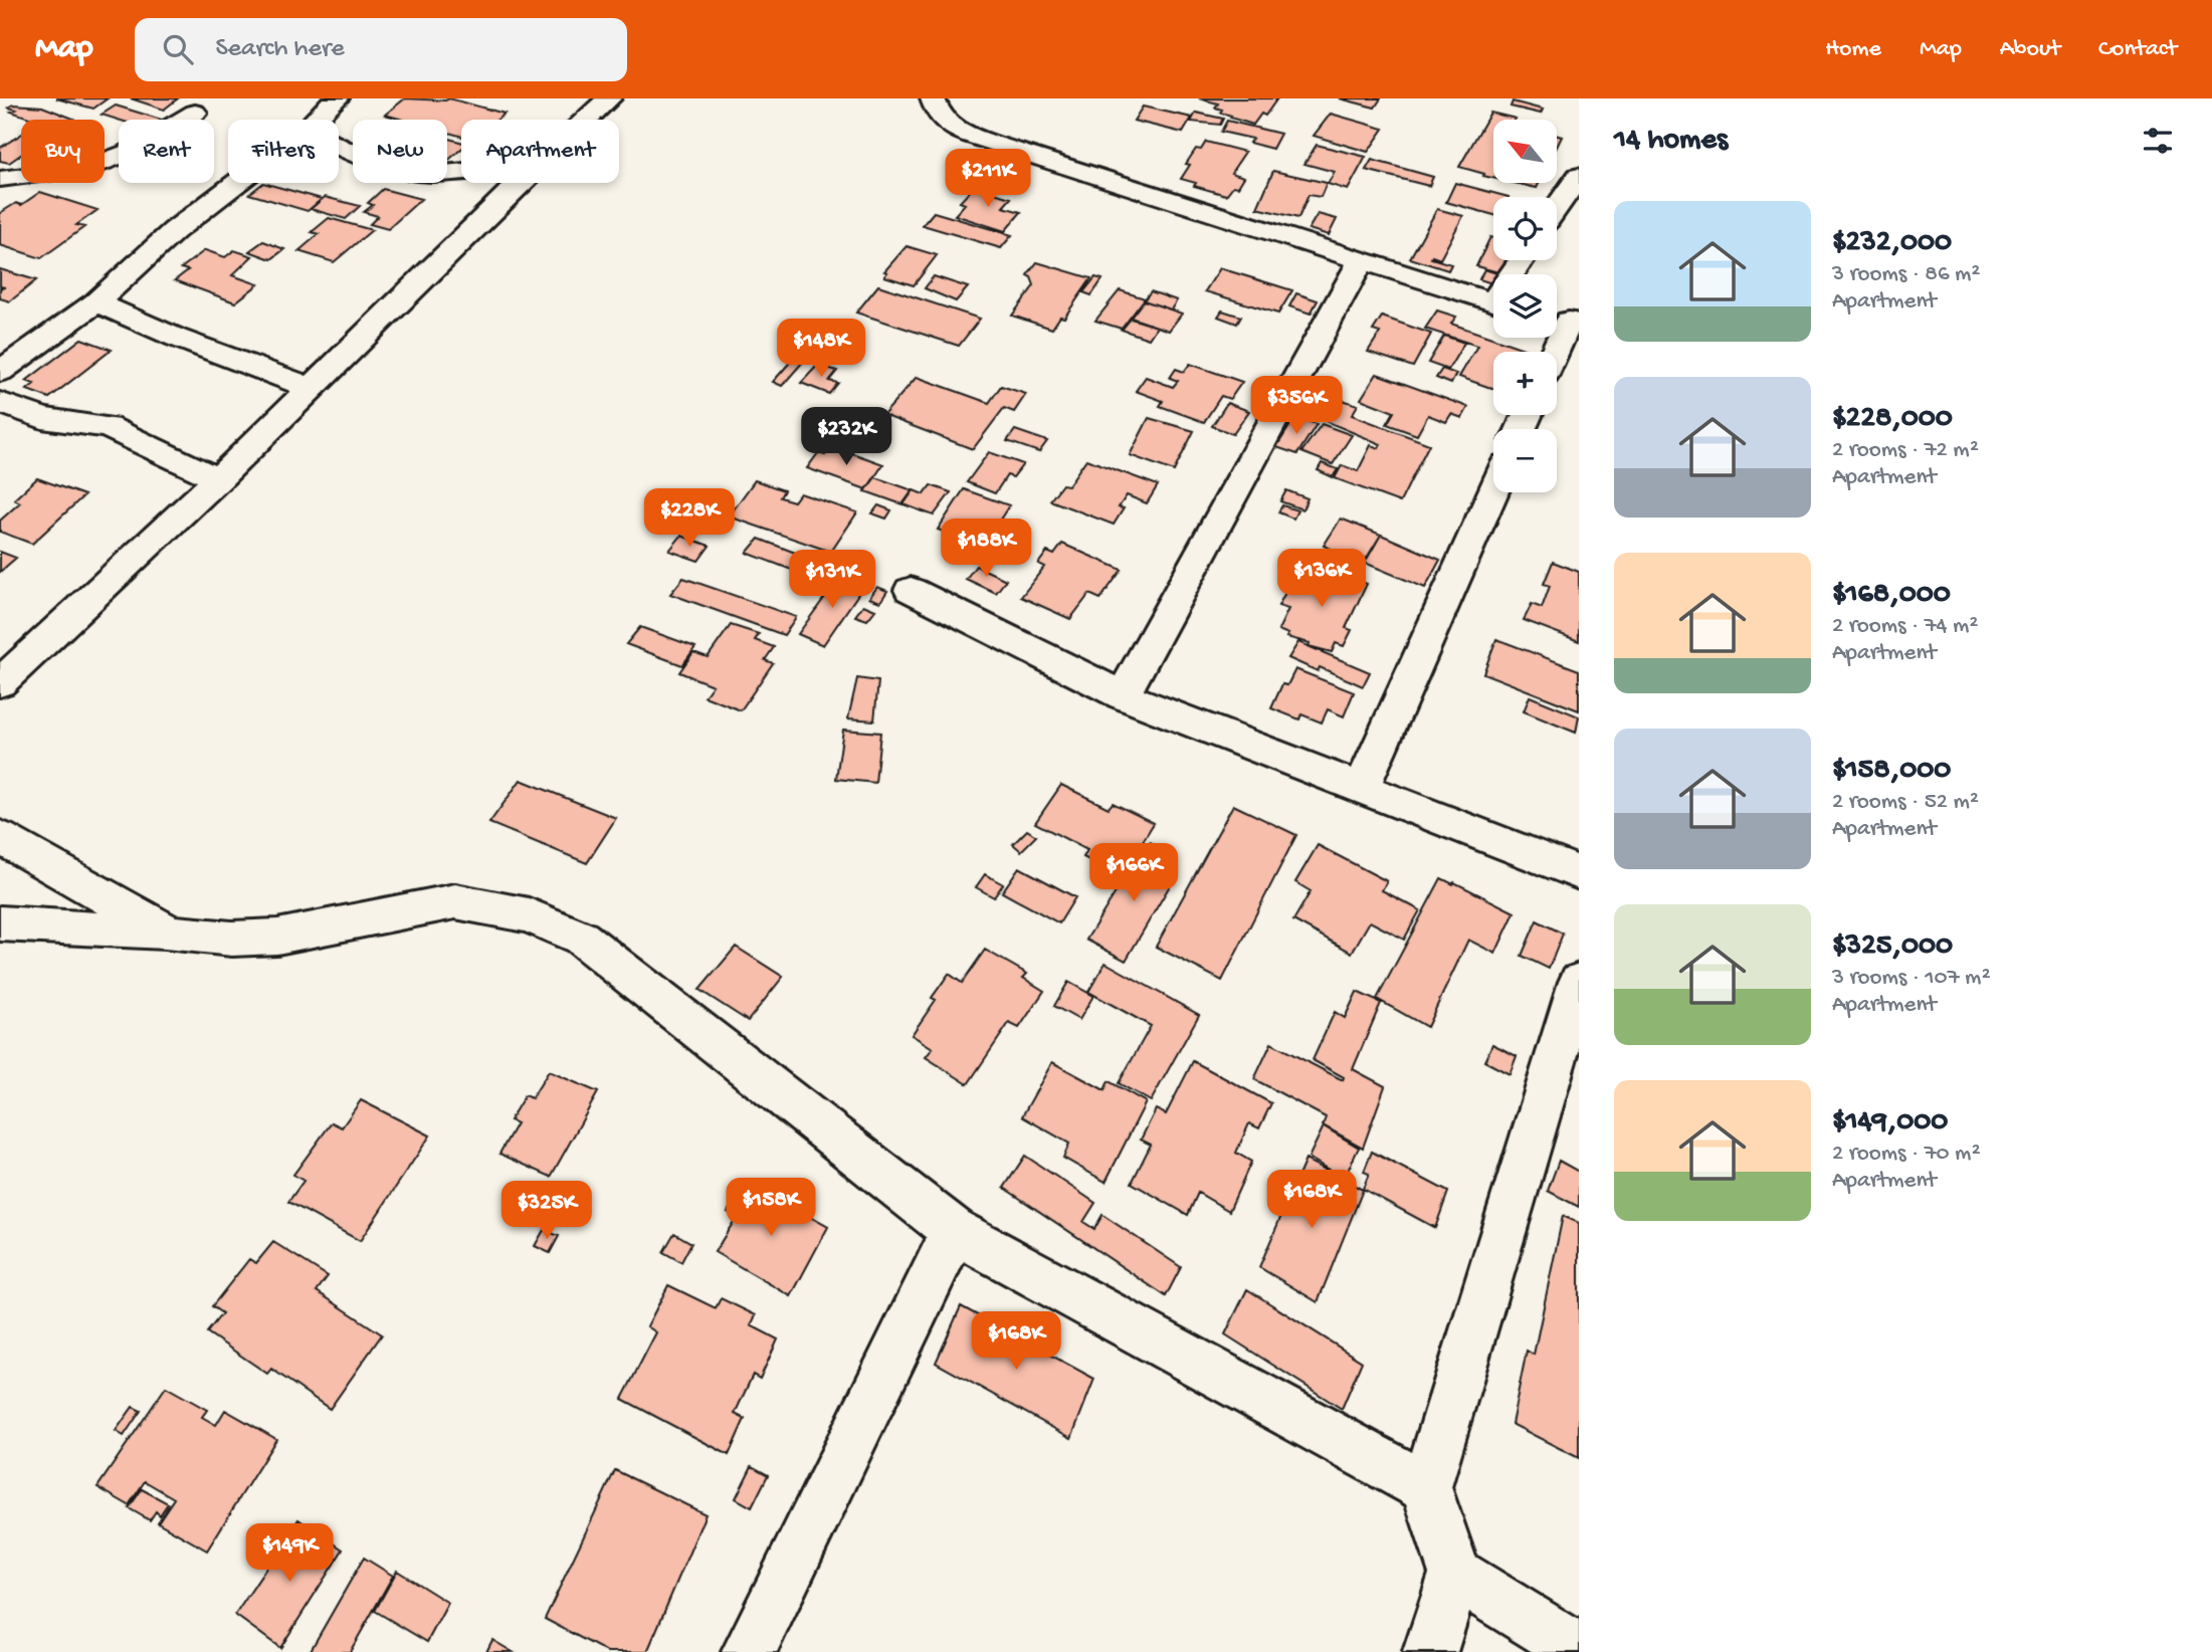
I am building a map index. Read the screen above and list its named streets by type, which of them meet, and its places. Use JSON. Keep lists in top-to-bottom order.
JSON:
{
  "north": "top left",
  "page": {
    "header": "Map",
    "search": "Search here",
    "nav": [
      "Home",
      "Map",
      "About",
      "Contact"
    ],
    "heading": "14 homes",
    "map_buttons": ["+", "−"],
    "chip": [
      "Buy",
      "Rent",
      "Filters",
      "New",
      "Apartment"
    ],
    "price": [
      "$211K",
      "$148K",
      "$356K",
      "$232K",
      "$228K",
      "$188K",
      "$136K",
      "$131K",
      "$166K",
      "$168K",
      "$158K",
      "$325K",
      "$168K",
      "$149K"
    ],
    "list": [
      {
        "name": "$232,000",
        "note": "3 rooms · 86 m² · Apartment"
      },
      {
        "name": "$228,000",
        "note": "2 rooms · 72 m² · Apartment"
      },
      {
        "name": "$168,000",
        "note": "2 rooms · 74 m² · Apartment"
      },
      {
        "name": "$158,000",
        "note": "2 rooms · 52 m² · Apartment"
      },
      {
        "name": "$325,000",
        "note": "3 rooms · 107 m² · Apartment"
      },
      {
        "name": "$149,000",
        "note": "2 rooms · 70 m² · Apartment"
      }
    ]
  }
}
